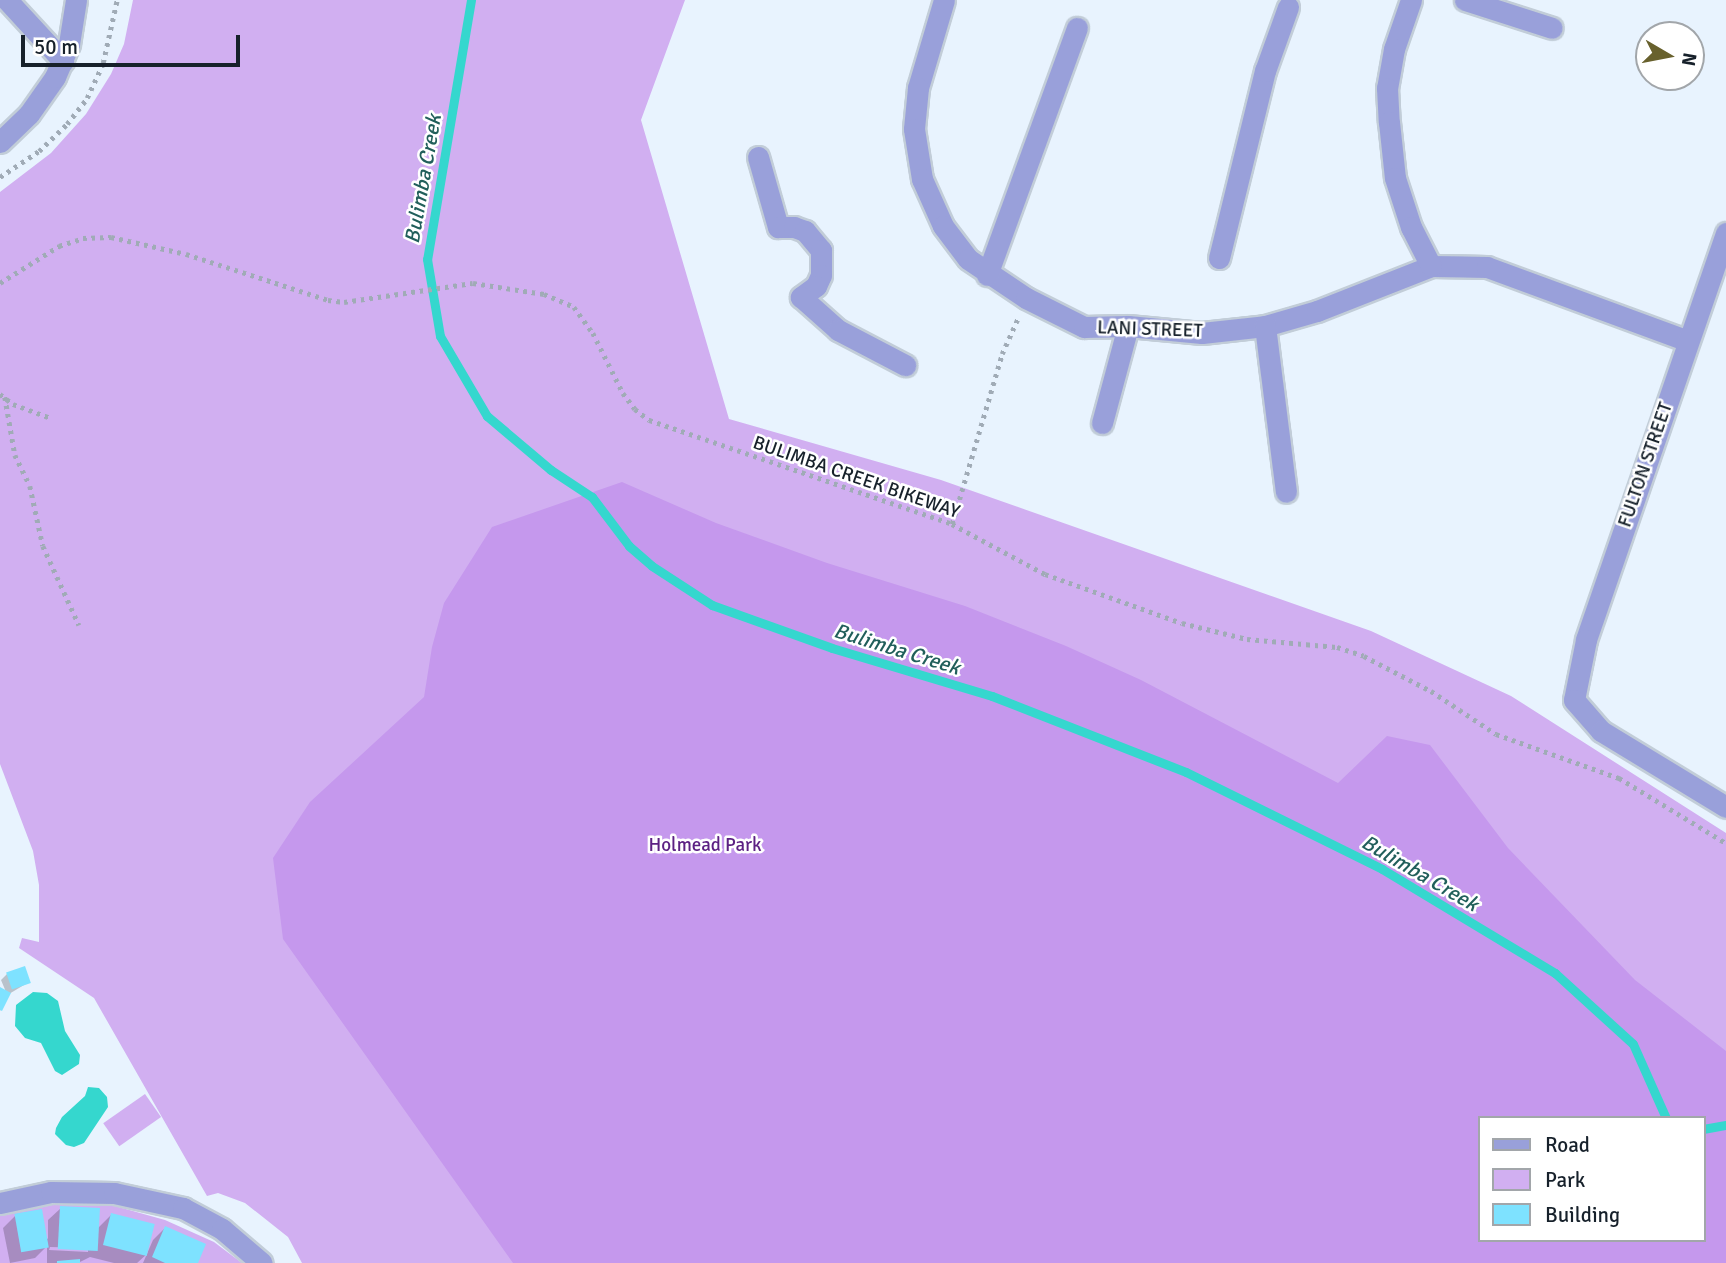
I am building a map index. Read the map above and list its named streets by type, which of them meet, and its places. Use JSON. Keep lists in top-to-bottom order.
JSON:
{
  "streets": {
    "street": ["LANI STREET", "FULTON STREET"],
    "path": ["BULIMBA CREEK BIKEWAY"]
  },
  "crossings": [
    ["LANI STREET", "FULTON STREET"]
  ],
  "water": ["Bulimba Creek"],
  "parks": ["Holmead Park"],
  "legend": ["Road", "Park", "Building"],
  "scale_bar": "50 m",
  "north": "right"
}
